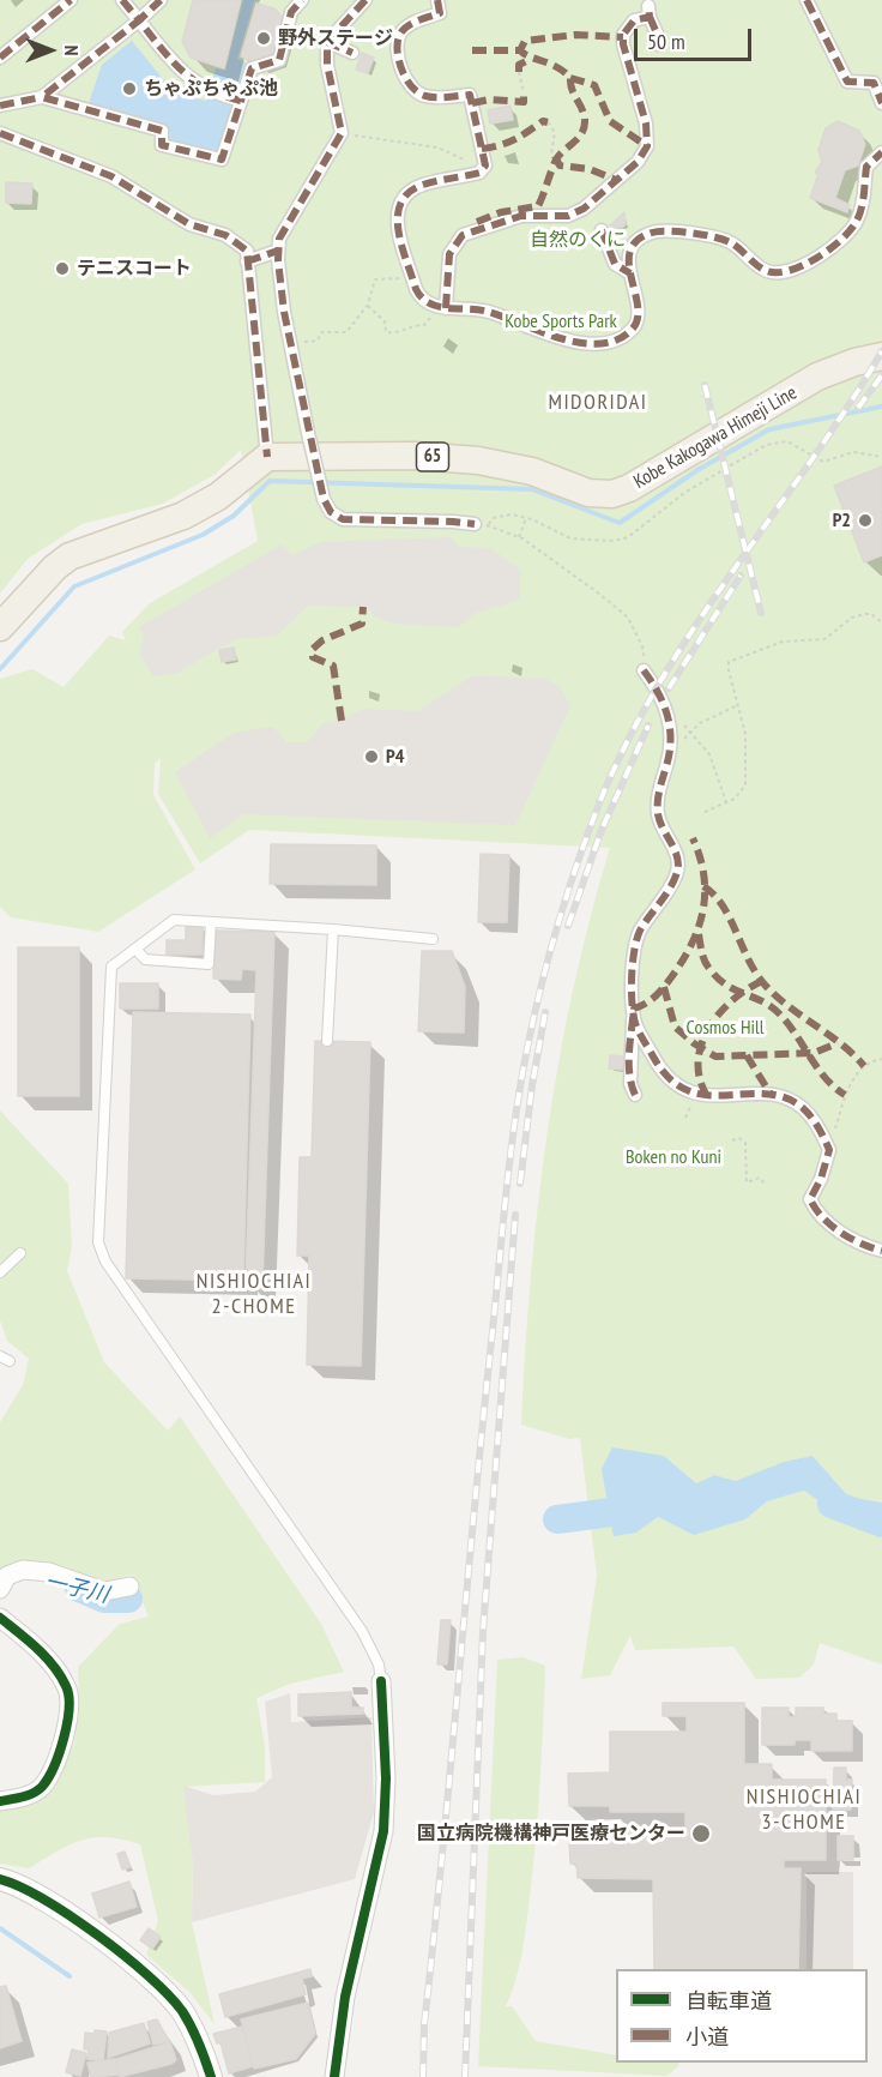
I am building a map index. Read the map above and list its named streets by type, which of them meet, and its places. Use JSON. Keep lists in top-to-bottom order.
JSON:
{
  "streets": {
    "main road": ["Kobe Kakogawa Himeji Line", "65"]
  },
  "districts": ["MIDORIDAI", "NISHIOCHIAI 2-CHOME", "NISHIOCHIAI 3-CHOME"],
  "water": ["一子川"],
  "parks": [
    "自然のくに",
    "Kobe Sports Park",
    "Cosmos Hill",
    "Boken no Kuni"
  ],
  "places": [
    "野外ステージ",
    "ちゃぷちゃぷ池",
    "テニスコート",
    "P2",
    "P4",
    "国立病院機構神戸医療センター"
  ],
  "legend": ["自転車道", "小道"],
  "scale_bar": "50 m",
  "north": "right"
}
